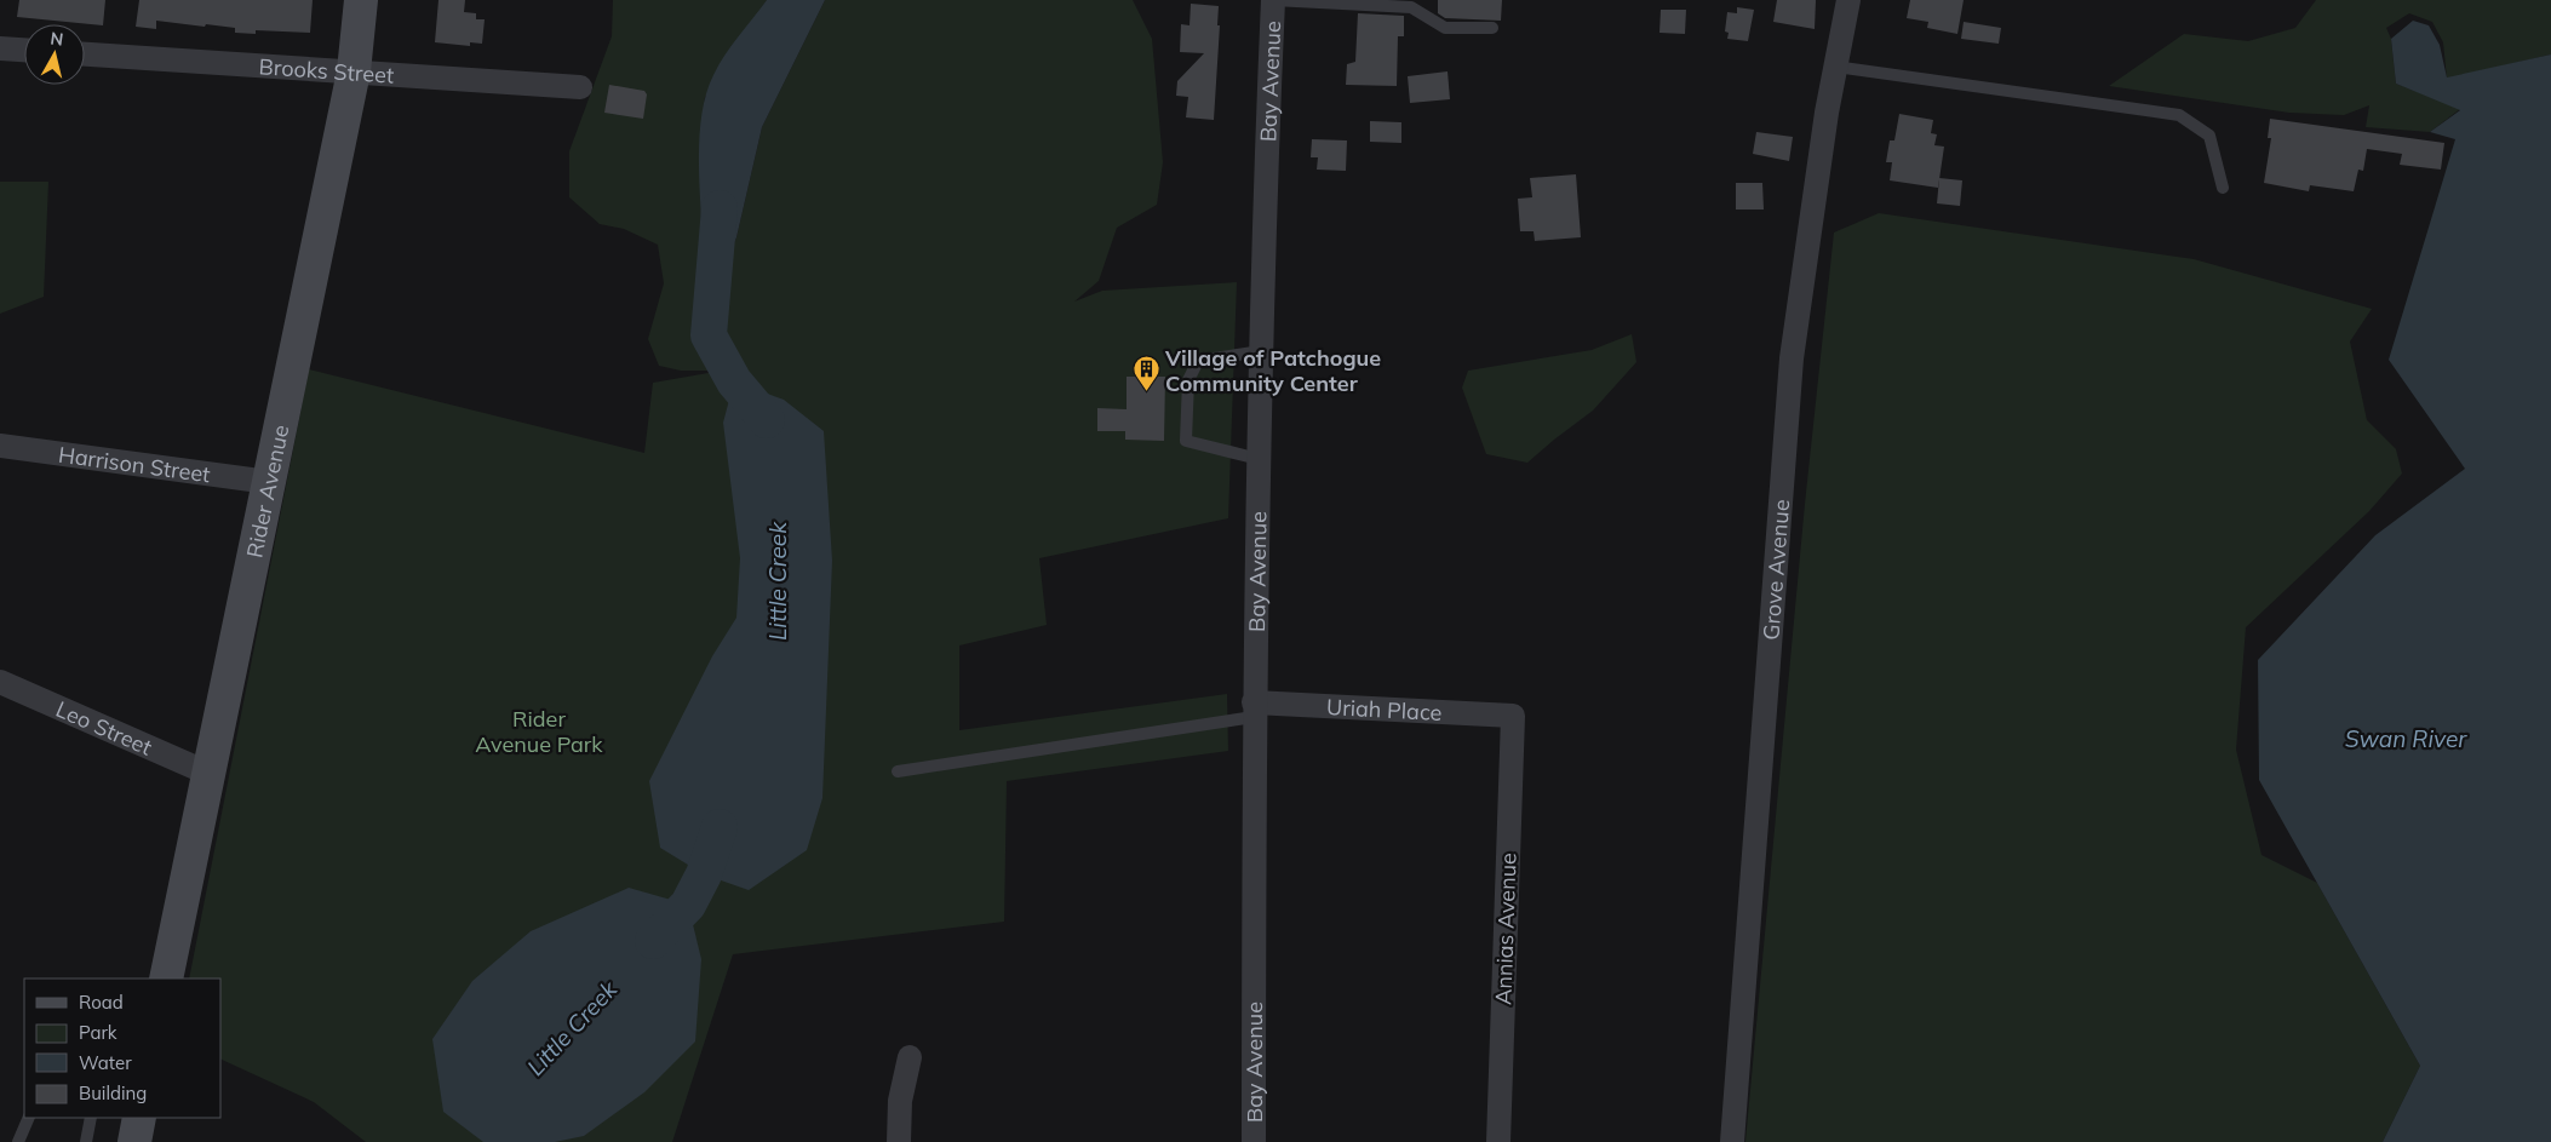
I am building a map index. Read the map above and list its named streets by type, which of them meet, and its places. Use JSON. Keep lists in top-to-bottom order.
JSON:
{
  "streets": {
    "street": [
      "Brooks Street",
      "Bay Avenue",
      "Harrison Street",
      "Rider Avenue",
      "Grove Avenue",
      "Uriah Place",
      "Leo Street",
      "Annias Avenue"
    ]
  },
  "crossings": [
    ["Brooks Street", "Rider Avenue"],
    ["Bay Avenue", "Uriah Place"],
    ["Harrison Street", "Rider Avenue"],
    ["Rider Avenue", "Leo Street"],
    ["Uriah Place", "Annias Avenue"]
  ],
  "water": ["Little Creek", "Swan River"],
  "parks": ["Rider Avenue Park"],
  "places": {
    "building": ["Village of Patchogue Community Center"]
  },
  "legend": [
    "Road",
    "Park",
    "Water",
    "Building"
  ],
  "north": "top"
}
